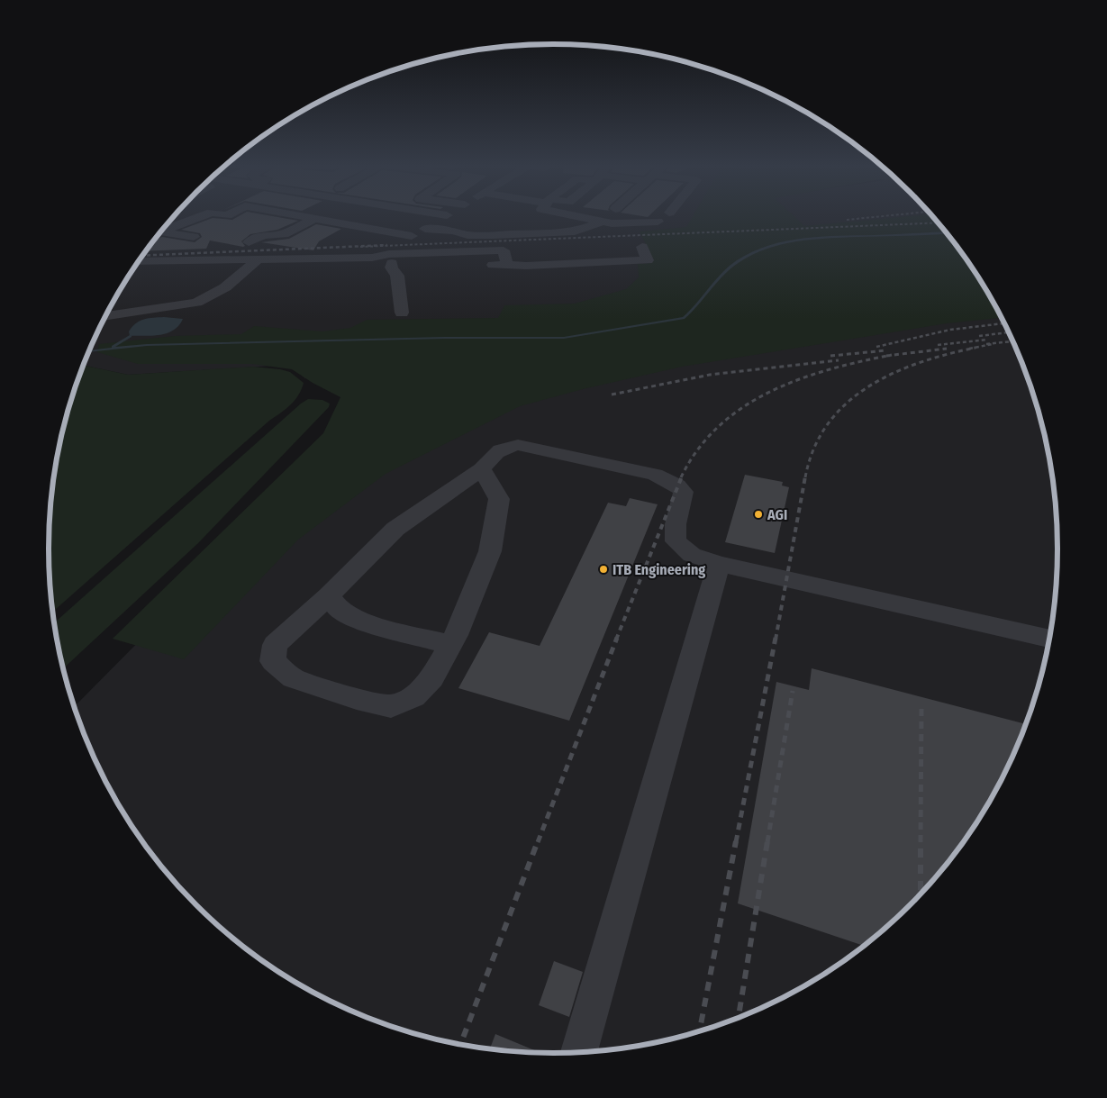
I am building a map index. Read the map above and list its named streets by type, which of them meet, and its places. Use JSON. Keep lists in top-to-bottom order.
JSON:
{
  "places": ["AGI", "ITB Engineering"]
}
